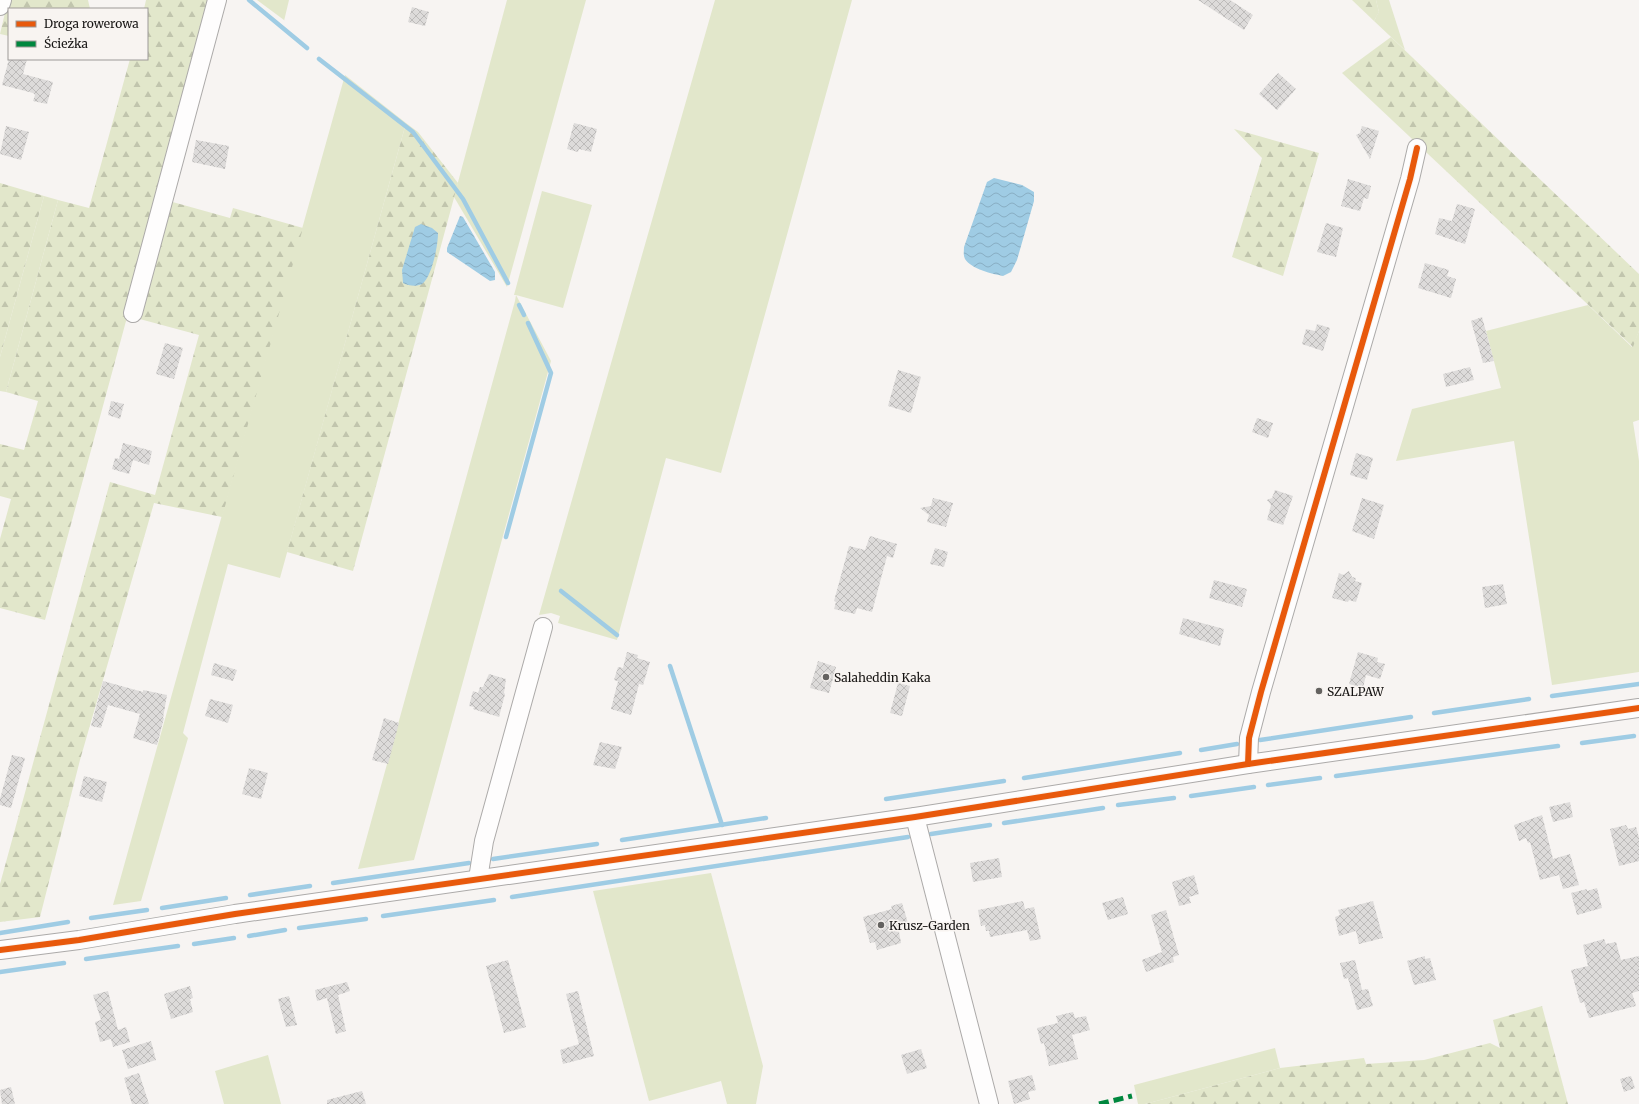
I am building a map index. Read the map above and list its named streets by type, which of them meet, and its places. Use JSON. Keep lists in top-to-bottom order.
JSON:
{
  "places": ["Salaheddin Kaka", "SZALPAW", "Krusz-Garden"],
  "legend": ["Droga rowerowa", "Ścieżka"]
}
